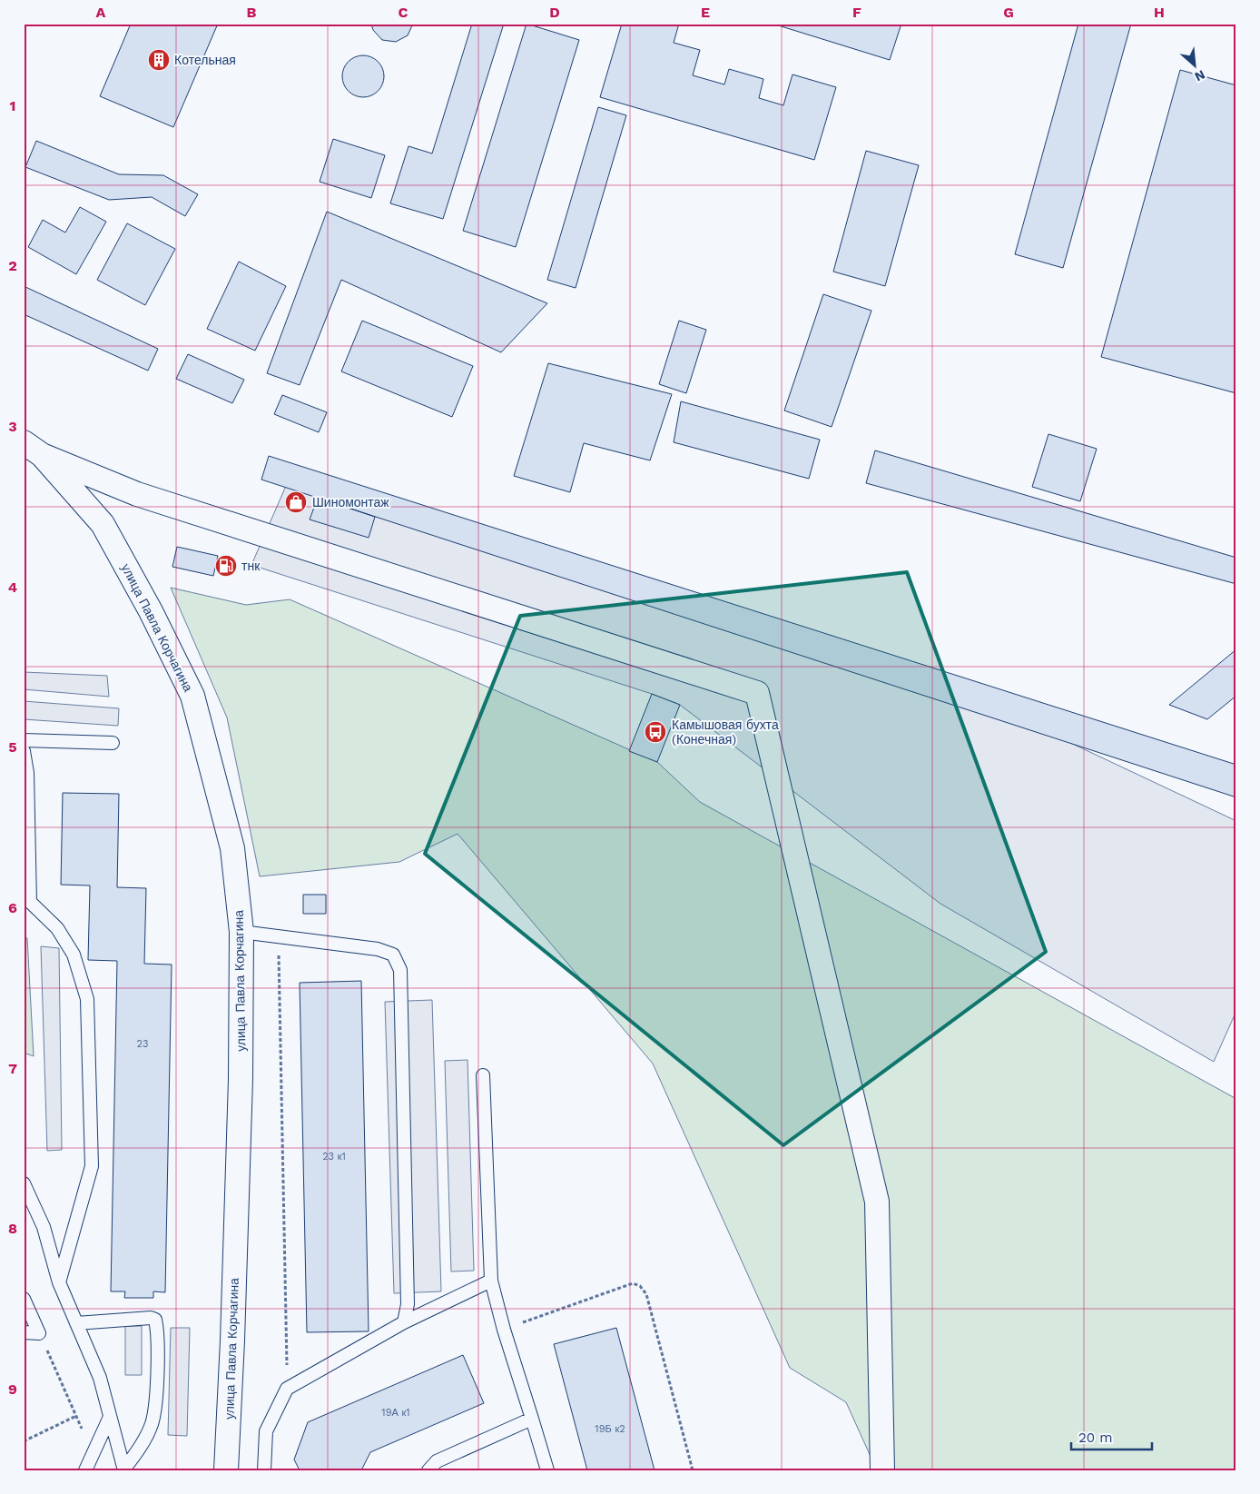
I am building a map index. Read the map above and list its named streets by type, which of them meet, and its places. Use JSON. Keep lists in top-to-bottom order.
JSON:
{
  "streets": {
    "street": ["улица Павла Корчагина"]
  },
  "places": {
    "building": ["Котельная"],
    "shop": ["Шиномонтаж"],
    "fuel station": ["тнк"],
    "bus stop": ["Камышовая бухта (Конечная)"]
  },
  "house_numbers": [
    "23",
    "23 к1",
    "19А к1",
    "19Б к2"
  ],
  "scale_bar": "20 m",
  "north": "bottom right",
  "grid": {
    "columns": [
      "A",
      "B",
      "C",
      "D",
      "E",
      "F",
      "G",
      "H"
    ],
    "rows": [
      "1",
      "2",
      "3",
      "4",
      "5",
      "6",
      "7",
      "8",
      "9"
    ]
  }
}
